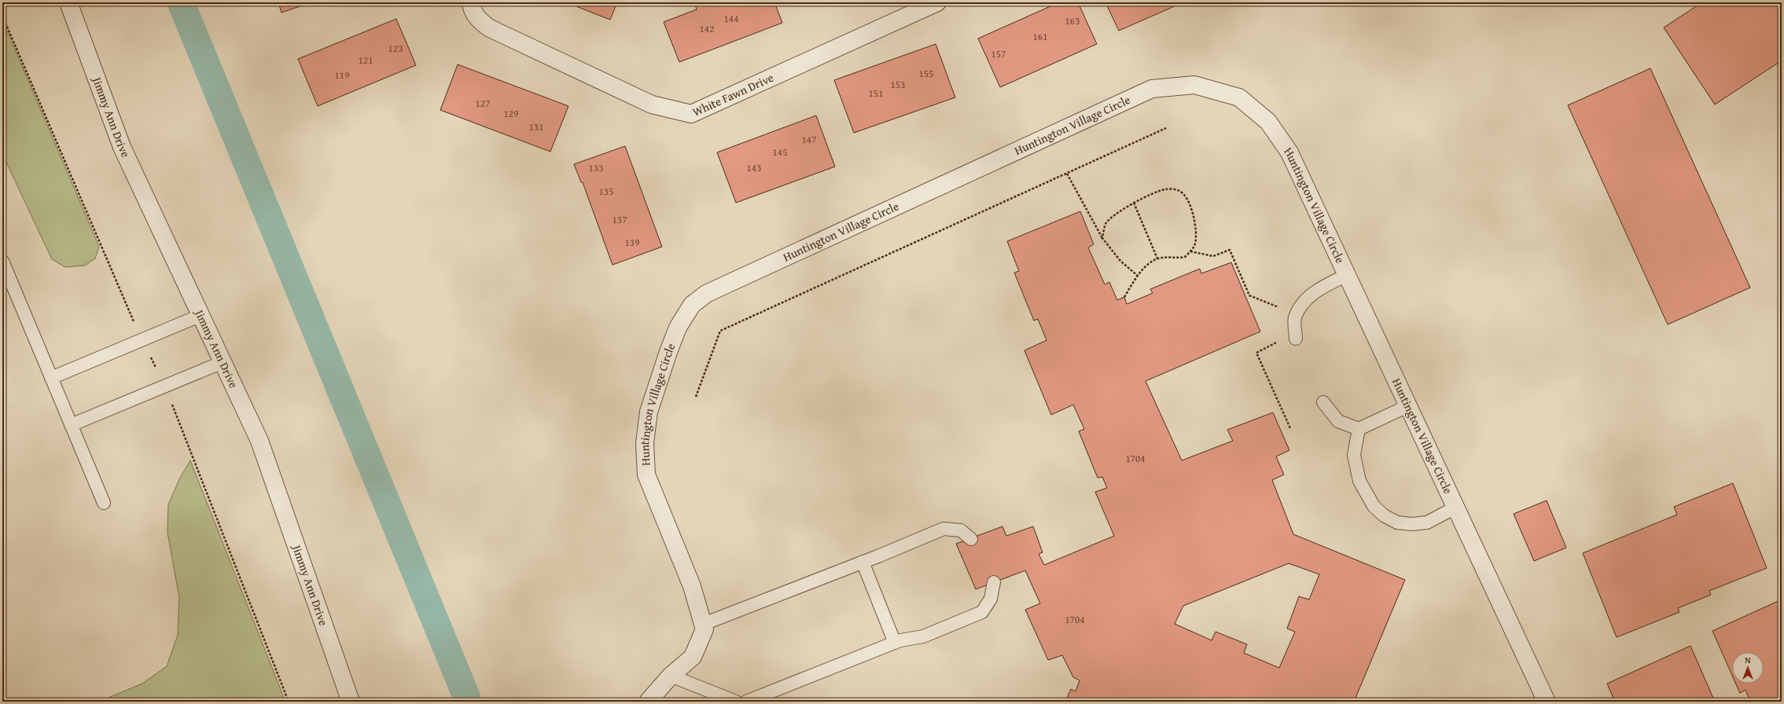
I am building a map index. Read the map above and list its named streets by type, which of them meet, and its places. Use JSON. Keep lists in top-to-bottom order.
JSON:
{
  "streets": {
    "street": ["White Fawn Drive", "Jimmy Ann Drive", "Huntington Village Circle"]
  },
  "house_numbers": [
    "144",
    "163",
    "142",
    "161",
    "123",
    "157",
    "121",
    "155",
    "119",
    "153",
    "151",
    "127",
    "129",
    "131",
    "147",
    "145",
    "133",
    "143",
    "135",
    "137",
    "139",
    "1704",
    "1704"
  ],
  "north": "top"
}
